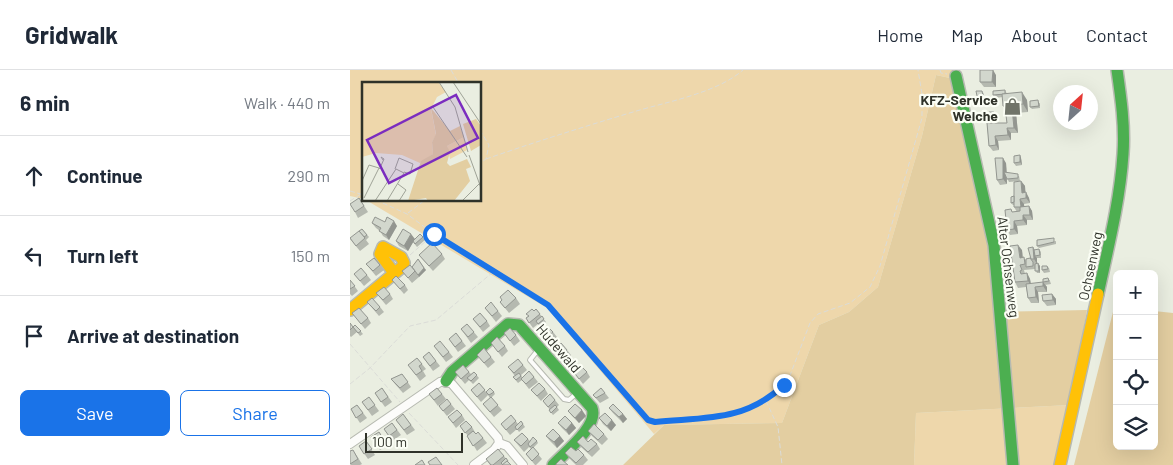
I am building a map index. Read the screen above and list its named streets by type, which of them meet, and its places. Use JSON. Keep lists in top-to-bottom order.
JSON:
{
  "streets": {
    "street": ["Ochsenweg", "Alter Ochsenweg", "Hudewald"]
  },
  "places": {
    "shop": ["KFZ-Service Weiche"]
  },
  "scale_bar": "100 m",
  "north": "top right",
  "page": {
    "header": "Gridwalk",
    "nav": [
      "Home",
      "Map",
      "About",
      "Contact"
    ],
    "heading": ["6 min", "Walk · 440 m"],
    "list": [
      ["Continue", "290 m"],
      ["Turn left", "150 m"],
      "Arrive at destination"
    ],
    "map_buttons": ["+", "−"],
    "buttons": ["Save", "Share"],
    "scale": "100 m"
  }
}
